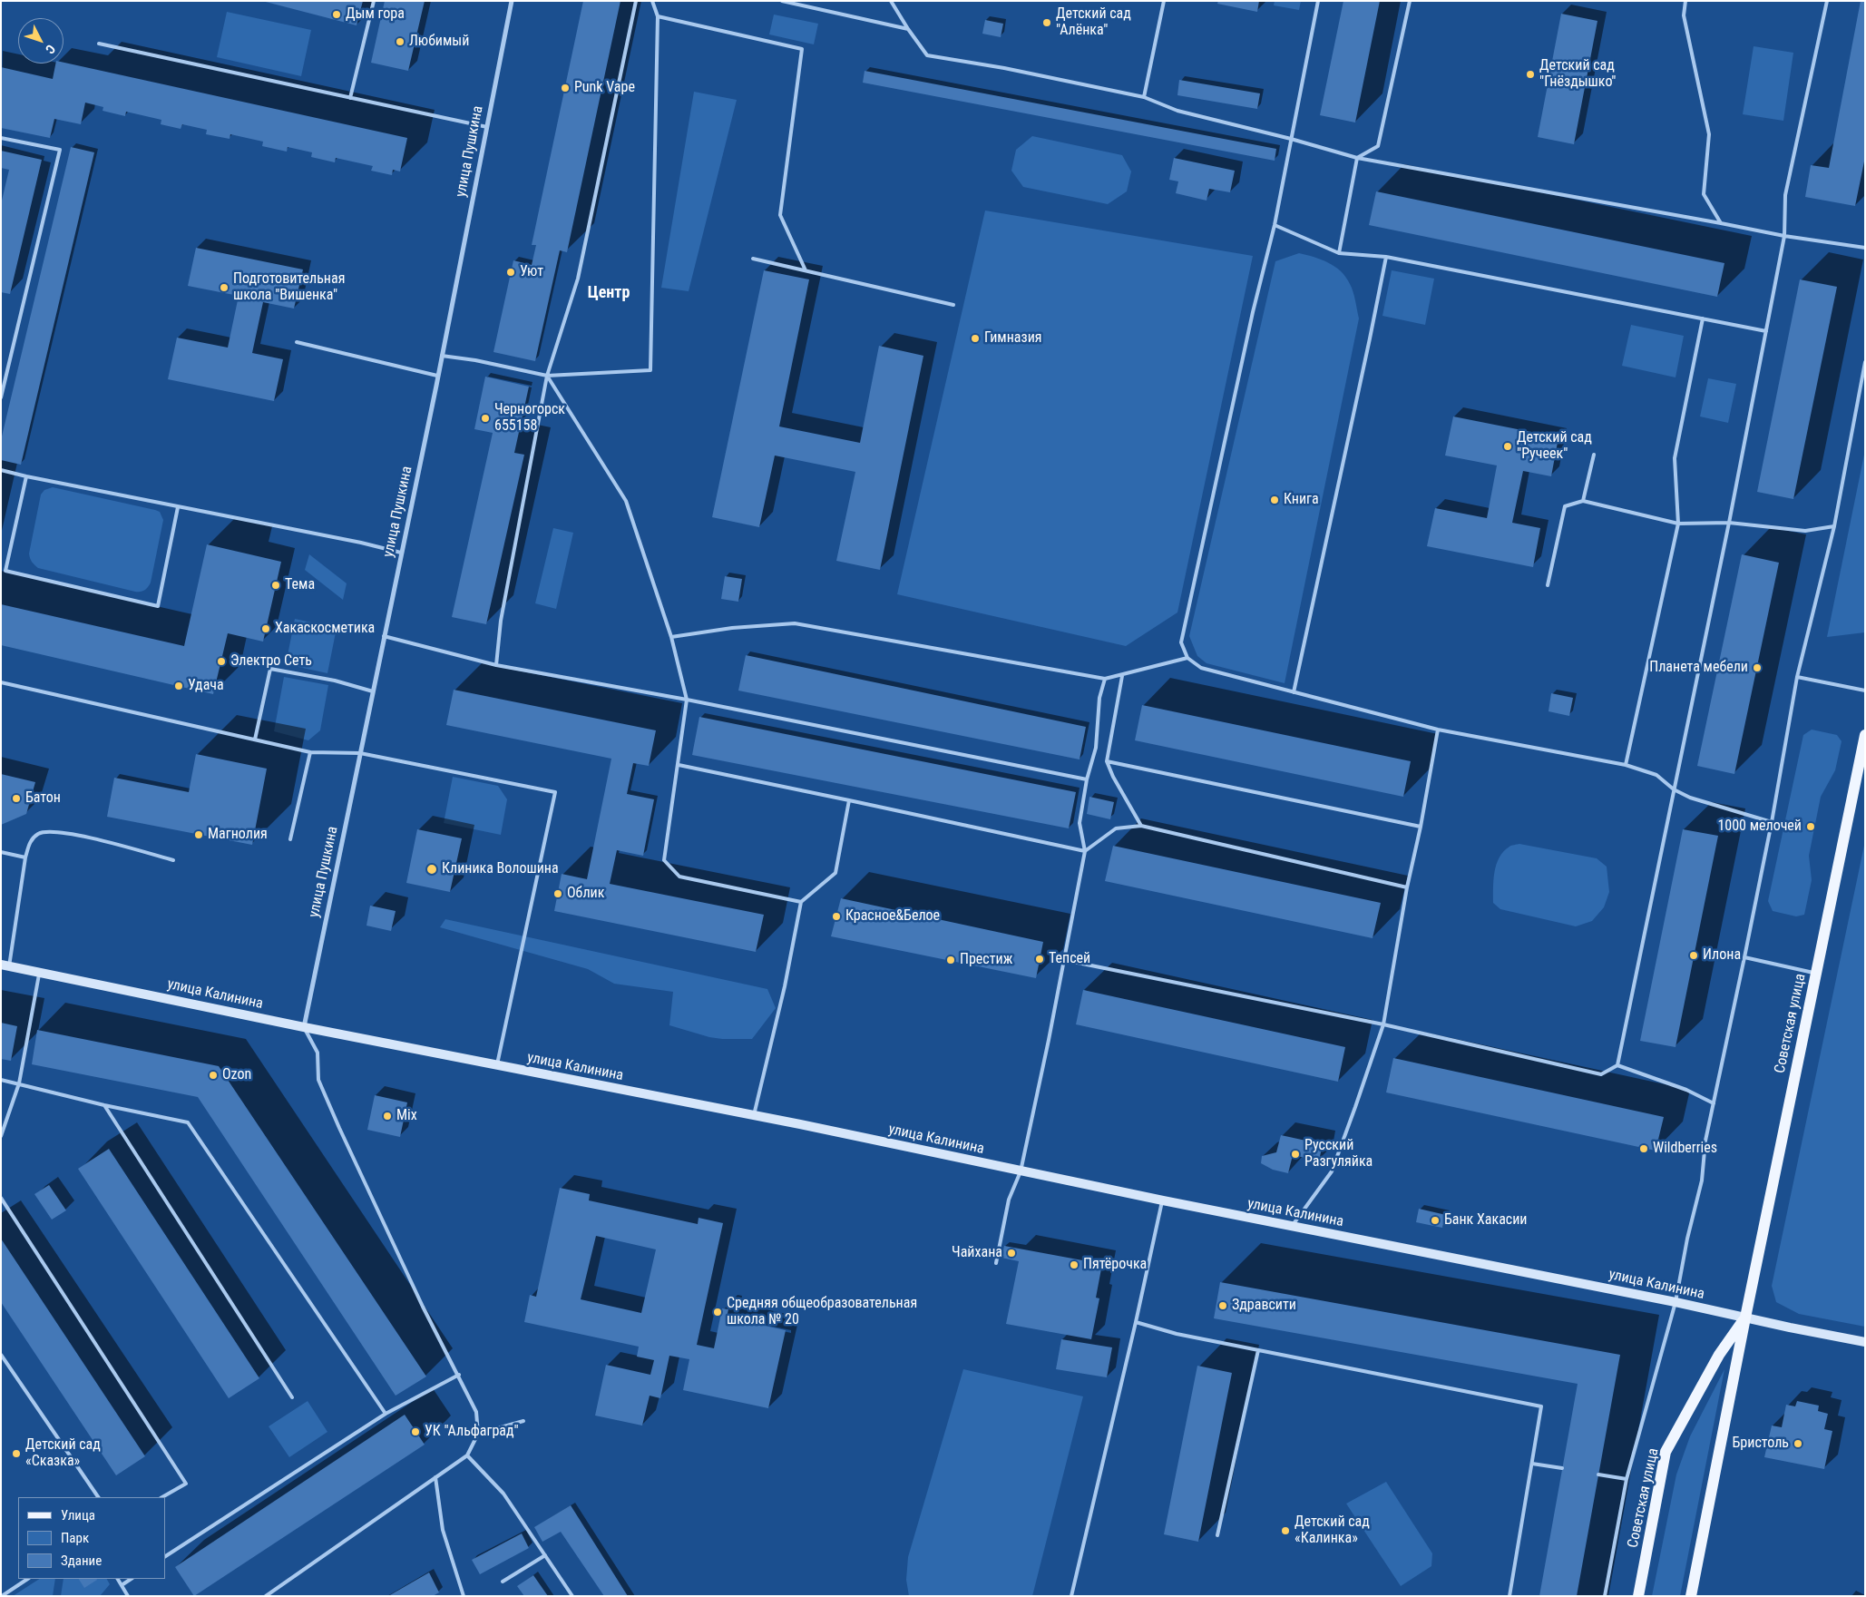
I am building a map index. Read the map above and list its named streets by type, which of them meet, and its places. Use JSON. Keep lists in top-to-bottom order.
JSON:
{
  "streets": {
    "main road": ["улица Калинина", "Советская улица"],
    "street": ["улица Пушкина"]
  },
  "crossings": [
    ["улица Пушкина", "улица Калинина"],
    ["улица Калинина", "Советская улица"]
  ],
  "districts": ["Центр"],
  "places": [
    "Дым гора",
    "Детский сад \"Алёнка\"",
    "Любимый",
    "Детский сад \"Гнёздышко\"",
    "Punk Vape",
    "Уют",
    "Подготовительная школа \"Вишенка\"",
    "Гимназия",
    "Черногорск 655158",
    "Детский сад \"Ручеек\"",
    "Книга",
    "Тема",
    "Хакаскосметика",
    "Электро Сеть",
    "Планета мебели",
    "Удача",
    "Батон",
    "1000 мелочей",
    "Магнолия",
    "Клиника Волошина",
    "Облик",
    "Красное&Белое",
    "Илона",
    "Тепсей",
    "Престиж",
    "Ozon",
    "Mix",
    "Wildberries",
    "Русский Разгуляйка",
    "Банк Хакасии",
    "Чайхана",
    "Пятёрочка",
    "Здравсити",
    "Средняя общеобразовательная школа № 20",
    "УК \"Альфаград\"",
    "Бристоль",
    "Детский сад «Сказка»",
    "Детский сад «Калинка»"
  ],
  "legend": ["Улица", "Парк", "Здание"],
  "north": "bottom right"
}
